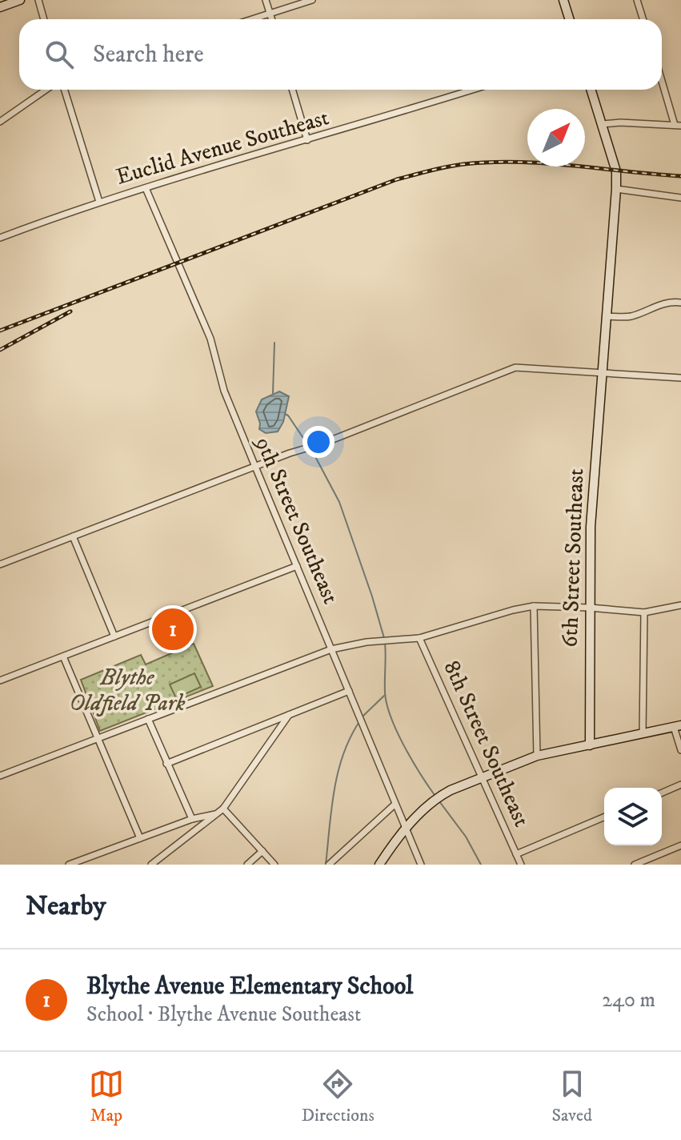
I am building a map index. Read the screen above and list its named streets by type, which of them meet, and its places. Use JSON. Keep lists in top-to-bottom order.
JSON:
{
  "streets": {
    "street": [
      "Euclid Avenue Southeast",
      "9th Street Southeast",
      "6th Street Southeast",
      "8th Street Southeast"
    ]
  },
  "crossings": [
    ["Euclid Avenue Southeast", "9th Street Southeast"]
  ],
  "parks": ["Blythe Oldfield Park"],
  "north": "top right",
  "page": {
    "search": "Search here",
    "pins": "1",
    "heading": "Nearby",
    "list": [
      {
        "mark": "1",
        "name": "Blythe Avenue Elementary School",
        "note": "School · Blythe Avenue Southeast",
        "value": "240 m"
      }
    ],
    "nav": ["Map", "Directions", "Saved"]
  }
}
